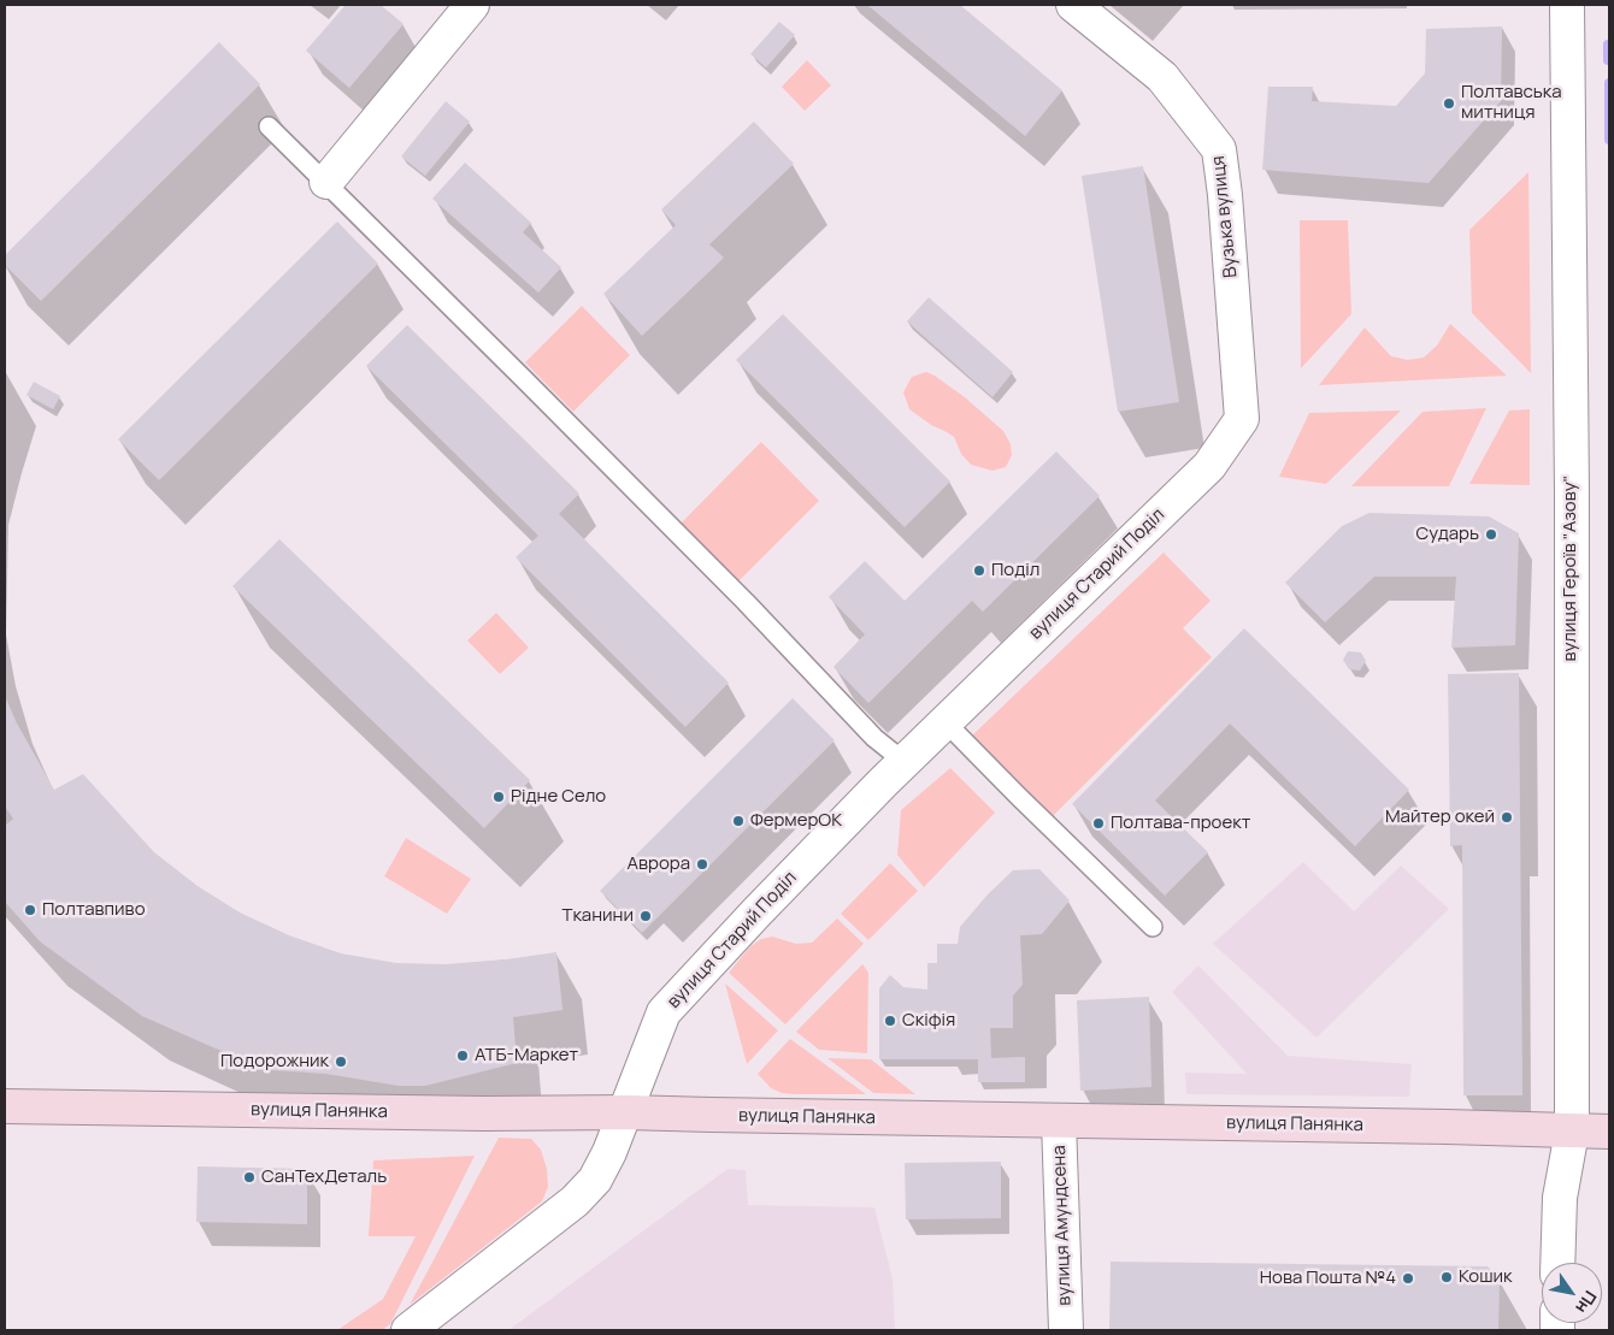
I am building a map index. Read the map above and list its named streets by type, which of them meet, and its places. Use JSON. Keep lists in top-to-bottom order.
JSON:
{
  "streets": {
    "main road": ["вулиця Панянка"],
    "street": [
      "Вузька вулиця",
      "вулиця Героїв \"Азову\"",
      "вулиця Старий Поділ",
      "вулиця Амундсена"
    ]
  },
  "crossings": [
    ["Вузька вулиця", "вулиця Старий Поділ"],
    ["вулиця Героїв \"Азову\"", "вулиця Панянка"],
    ["вулиця Старий Поділ", "вулиця Панянка"],
    ["вулиця Панянка", "вулиця Амундсена"]
  ],
  "places": [
    "Полтавська митниця",
    "Сударь",
    "Поділ",
    "Рідне Село",
    "Майтер окей",
    "ФермерОК",
    "Полтава-проект",
    "Аврора",
    "Полтавпиво",
    "Тканини",
    "Скіфія",
    "АТБ-Маркет",
    "Подорожник",
    "СанТехДеталь",
    "Кошик",
    "Нова Пошта №4"
  ],
  "north": "bottom right"
}
